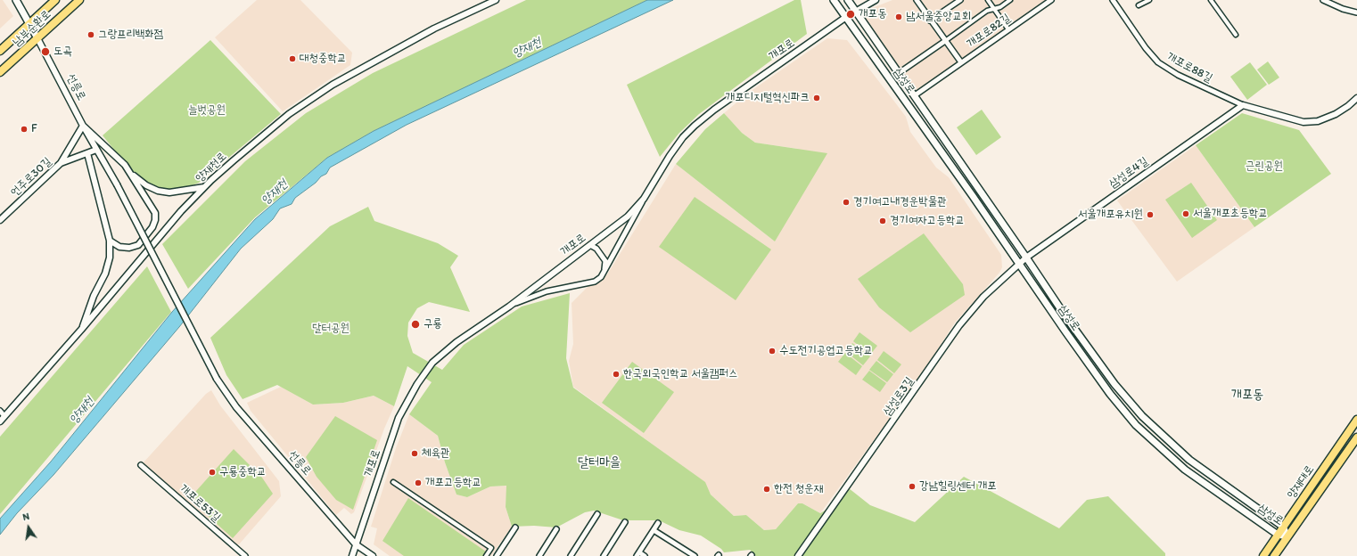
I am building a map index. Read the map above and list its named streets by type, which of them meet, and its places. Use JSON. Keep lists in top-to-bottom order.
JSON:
{
  "streets": {
    "main road": [
      "남부순환로",
      "삼성로",
      "선릉로",
      "양재대로"
    ],
    "street": [
      "개포로82길",
      "개포로",
      "개포로88길",
      "양재천로",
      "삼성로4길",
      "언주로30길",
      "삼성로3길",
      "개포로53길"
    ]
  },
  "crossings": [
    ["남부순환로", "선릉로"],
    ["개포로", "삼성로"],
    ["개포로", "선릉로"],
    ["개포로88길", "삼성로4길"],
    ["삼성로", "삼성로4길"],
    ["삼성로", "삼성로3길"],
    ["삼성로", "양재대로"],
    ["삼성로4길", "삼성로3길"]
  ],
  "districts": ["개포동", "달터마을"],
  "water": ["양재천"],
  "parks": ["늘벗공원", "근린공원", "달터공원"],
  "places": [
    "개포동",
    "남서울중앙교회",
    "그랑프리백화점",
    "도곡",
    "대청중학교",
    "개포디지털혁신파크",
    "F",
    "경기여고내경운박물관",
    "서울개포초등학교",
    "서울개포유치원",
    "경기여자고등학교",
    "구룡",
    "수도전기공업고등학교",
    "한국외국인학교 서울캠퍼스",
    "체육관",
    "구룡중학교",
    "개포고등학교",
    "강남힐링센터 개포",
    "한전 청운재"
  ],
  "north": "top"
}
